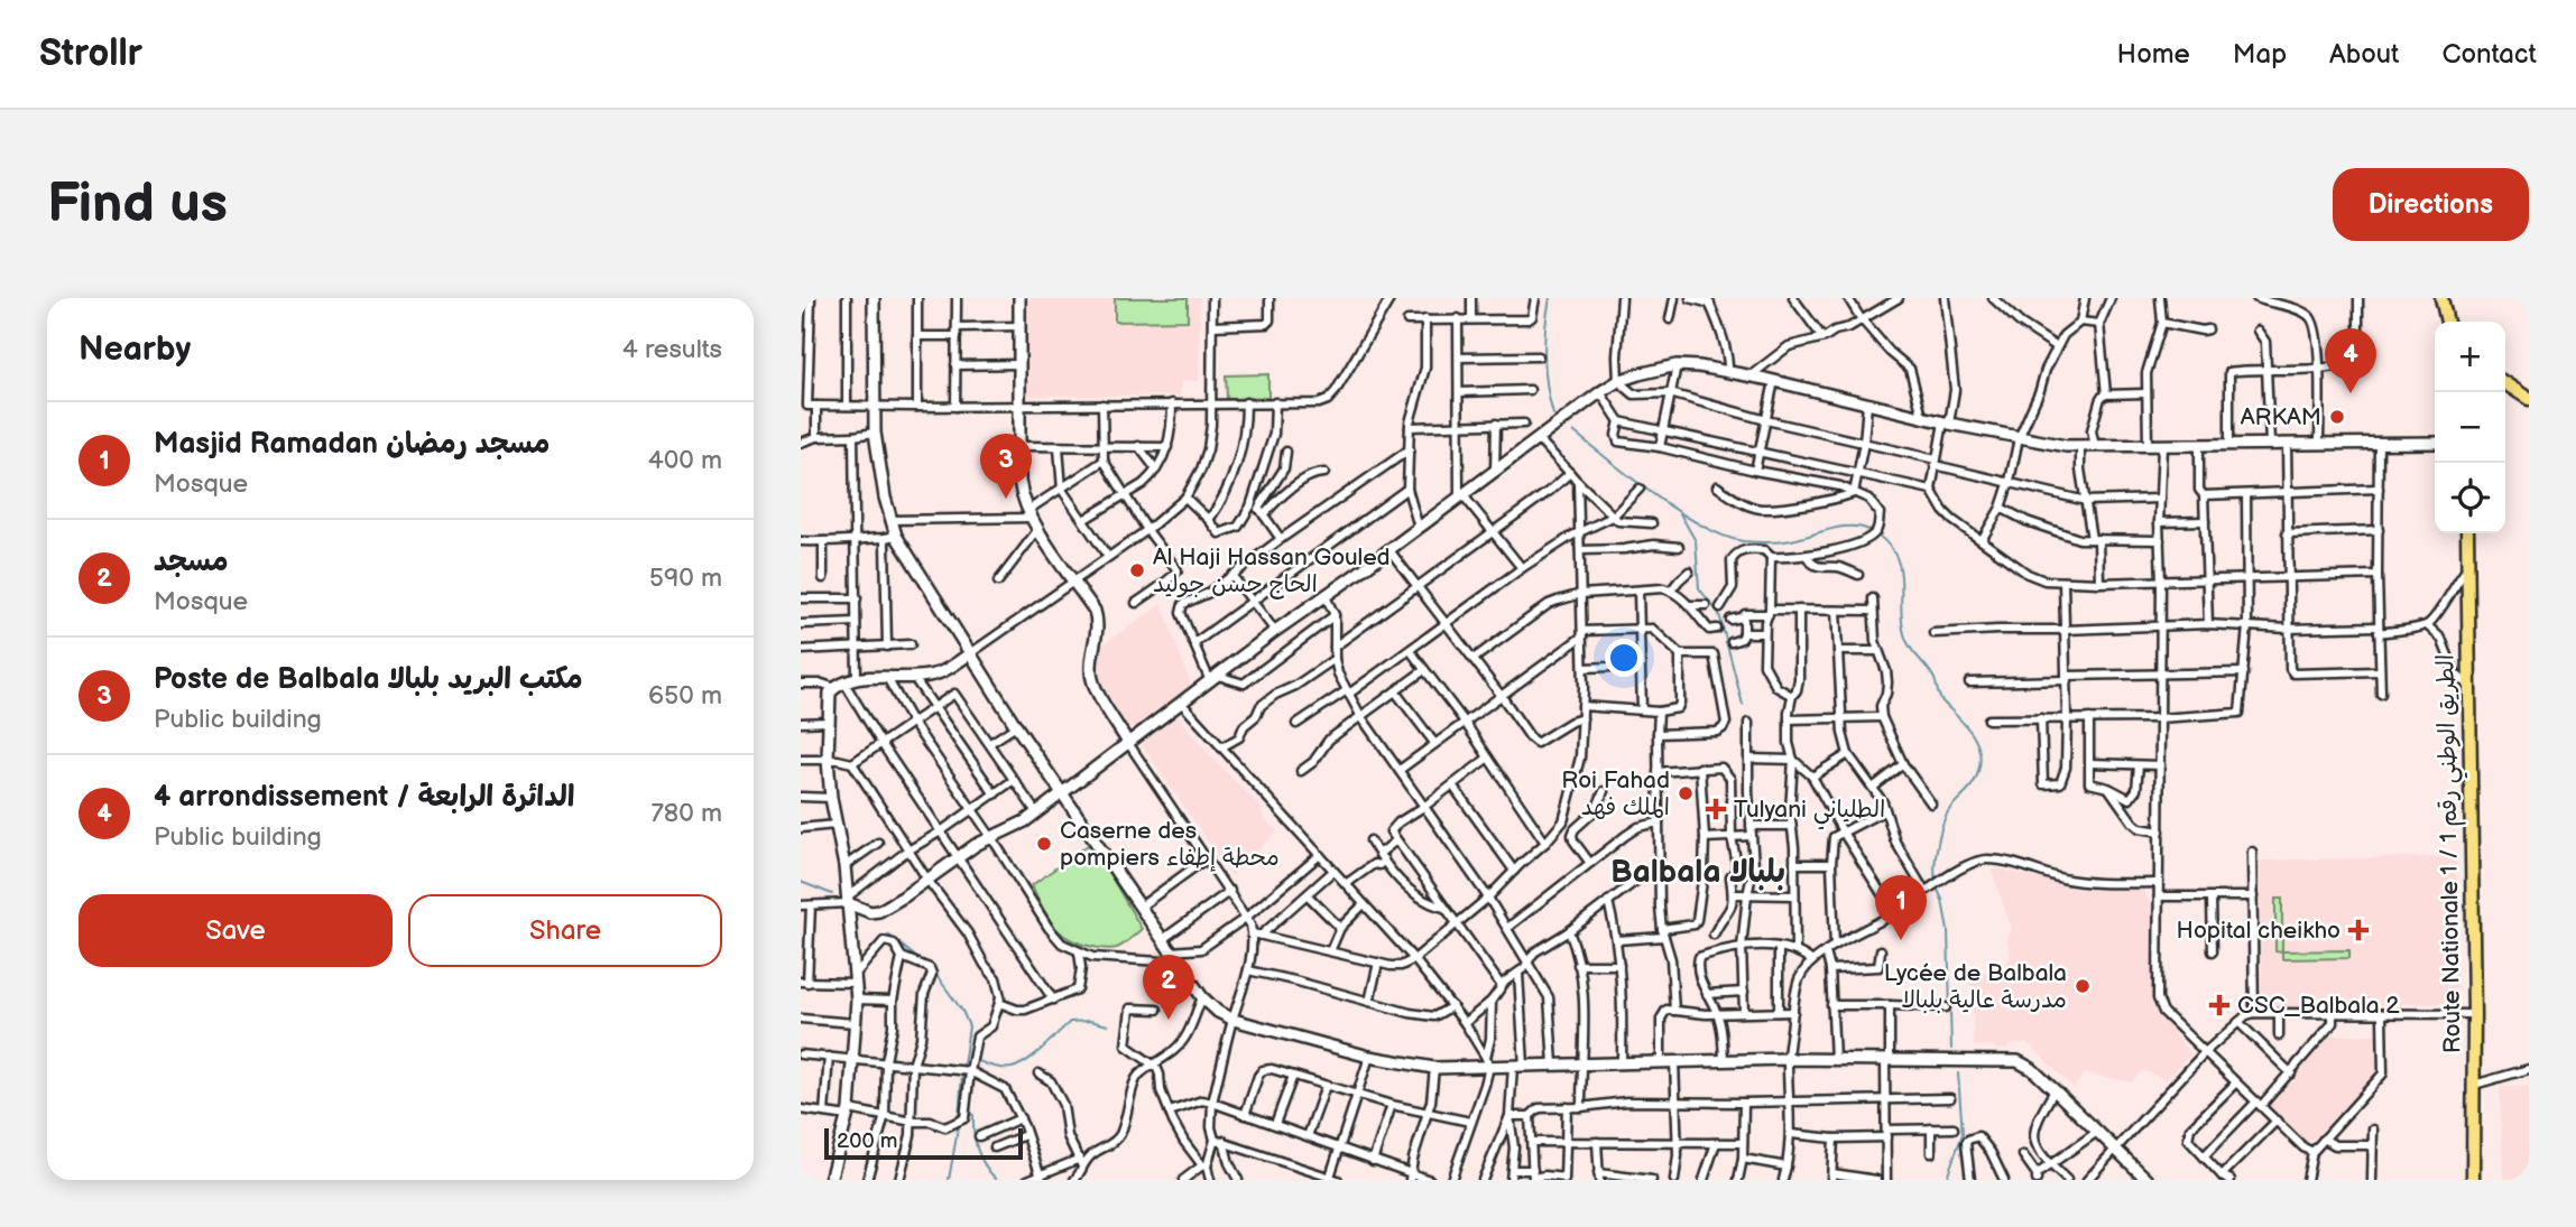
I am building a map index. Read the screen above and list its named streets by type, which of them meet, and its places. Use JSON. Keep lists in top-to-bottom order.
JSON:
{
  "streets": {
    "main road": ["Route Nationale 1 / الطريق الوطني رقم 1"]
  },
  "districts": ["Balbala بلبالا"],
  "places": {
    "other": [
      "ARKAM",
      "Al Haji Hassan Gouled الحاج حسن جوليد",
      "Roi Fahad الملك فهد",
      "Caserne des pompiers محطة إطفاء",
      "Lycée de Balbala مدرسة عالية بلبالا"
    ],
    "health": ["Tulyani الطلياني", "Hopital cheikho", "CSC_Balbala 2"]
  },
  "scale_bar": "200 m",
  "page": {
    "header": "Strollr",
    "nav": [
      "Home",
      "Map",
      "About",
      "Contact"
    ],
    "buttons": [
      "Directions",
      ["Save", "Share"]
    ],
    "title": "Find us",
    "heading": ["Nearby", "4 results"],
    "map_buttons": ["+", "−"],
    "pins": [
      "4",
      "3",
      "1",
      "2"
    ],
    "list": [
      {
        "mark": "1",
        "name": "Masjid Ramadan مسجد رمضان",
        "note": "Mosque",
        "value": "400 m"
      },
      {
        "mark": "2",
        "name": "مسجد",
        "note": "Mosque",
        "value": "590 m"
      },
      {
        "mark": "3",
        "name": "Poste de Balbala مكتب البريد بلبالا",
        "note": "Public building",
        "value": "650 m"
      },
      {
        "mark": "4",
        "name": "4 arrondissement / الدائرة الرابعة",
        "note": "Public building",
        "value": "780 m"
      }
    ],
    "scale": "200 m"
  }
}
